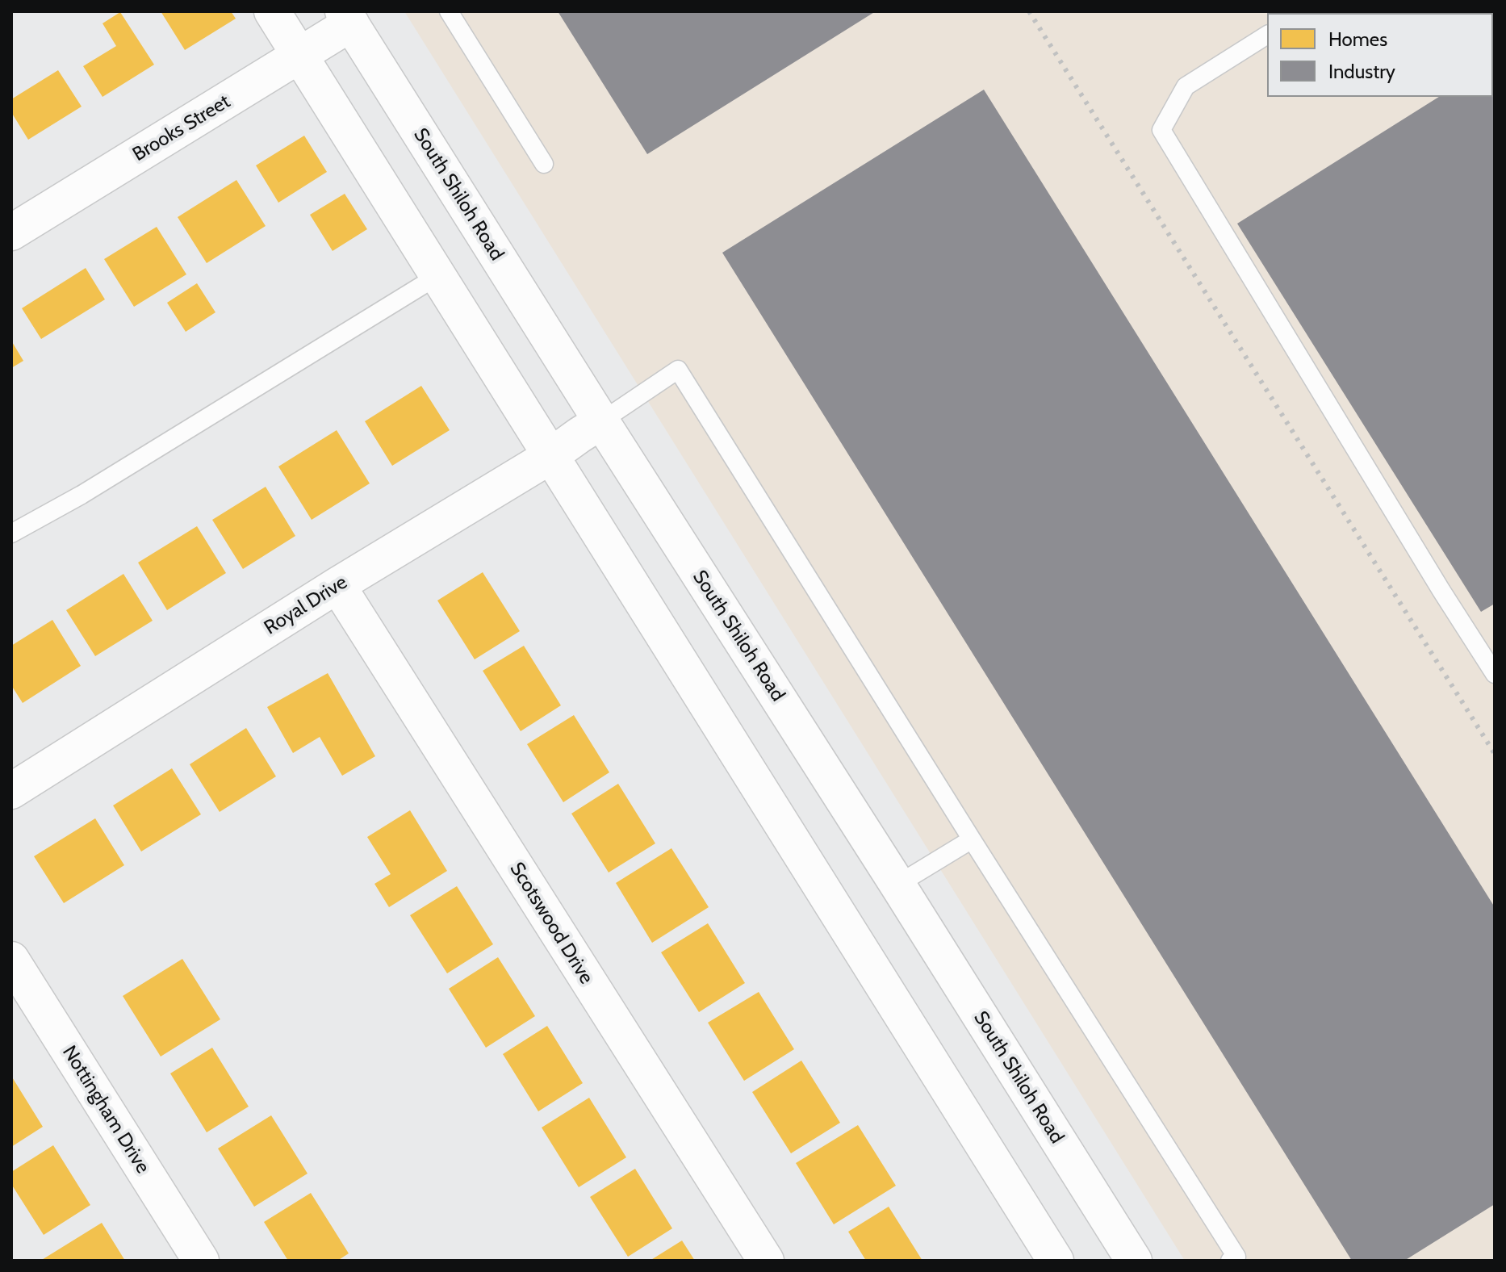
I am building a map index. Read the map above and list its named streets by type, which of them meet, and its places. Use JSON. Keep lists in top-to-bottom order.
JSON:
{
  "streets": {
    "main road": [
      "Brooks Street",
      "South Shiloh Road",
      "Royal Drive",
      "Scotswood Drive",
      "Nottingham Drive"
    ]
  },
  "crossings": [
    ["Brooks Street", "South Shiloh Road"],
    ["South Shiloh Road", "Royal Drive"],
    ["Royal Drive", "Scotswood Drive"]
  ],
  "legend": ["Homes", "Industry"]
}
